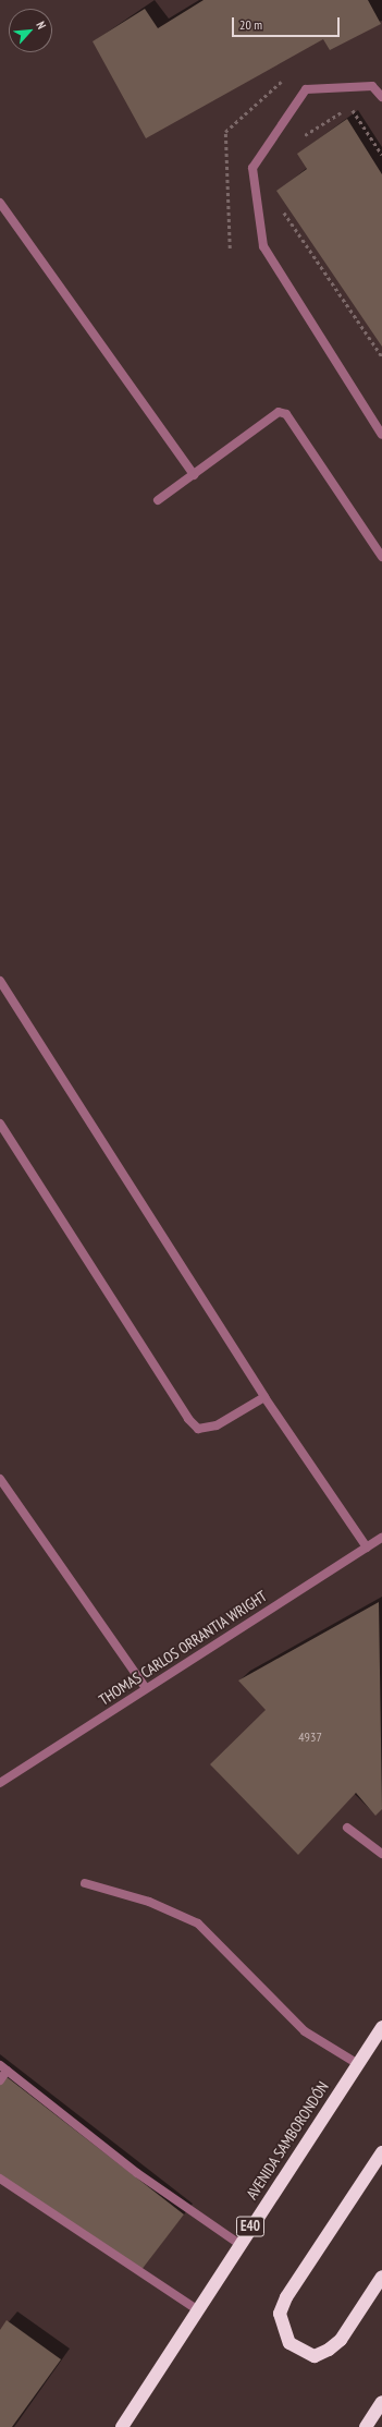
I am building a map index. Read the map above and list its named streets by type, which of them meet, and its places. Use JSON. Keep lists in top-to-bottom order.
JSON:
{
  "streets": {
    "highway": ["AVENIDA SAMBORONDÓN", "E40"],
    "street": ["THOMAS CARLOS ORRANTIA WRIGHT"]
  },
  "house_numbers": ["4937"],
  "scale_bar": "20 m",
  "north": "top right"
}
